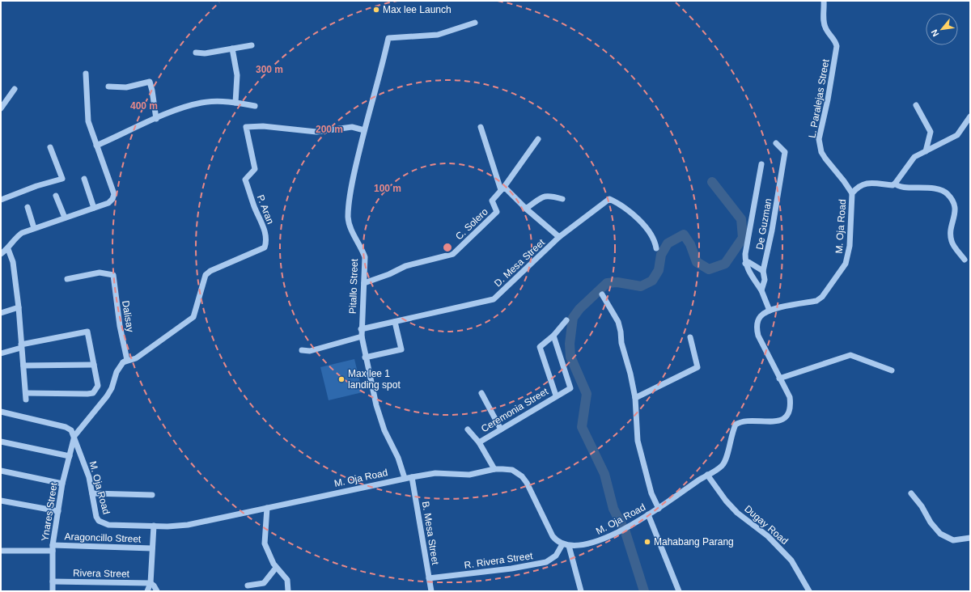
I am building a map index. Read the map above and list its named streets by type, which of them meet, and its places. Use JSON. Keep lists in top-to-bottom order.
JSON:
{
  "streets": {
    "street": [
      "L. Paralejas Street",
      "P. Aran",
      "C. Solero",
      "De Guzman",
      "M. Oja Road",
      "D. Mesa Street",
      "Pitallo Street",
      "Dalisay",
      "Ceremonia Street",
      "Ynares Street",
      "Dugay Road",
      "B. Mesa Street",
      "Aragoncillo Street",
      "R. Rivera Street",
      "Rivera Street"
    ]
  },
  "crossings": [
    ["L. Paralejas Street", "M. Oja Road"],
    ["P. Aran", "Pitallo Street"],
    ["P. Aran", "Dalisay"],
    ["C. Solero", "Pitallo Street"],
    ["M. Oja Road", "Pitallo Street"],
    ["M. Oja Road", "Ceremonia Street"],
    ["M. Oja Road", "Ynares Street"],
    ["M. Oja Road", "Dugay Road"],
    ["M. Oja Road", "B. Mesa Street"],
    ["M. Oja Road", "R. Rivera Street"],
    ["D. Mesa Street", "Pitallo Street"],
    ["Ynares Street", "Aragoncillo Street"],
    ["Ynares Street", "Rivera Street"],
    ["B. Mesa Street", "R. Rivera Street"]
  ],
  "places": ["Max lee Launch", "Max lee 1 landing spot", "Mahabang Parang"],
  "north": "bottom left",
  "rings": [
    "300 m",
    "400 m",
    "200 m",
    "100 m"
  ]
}
